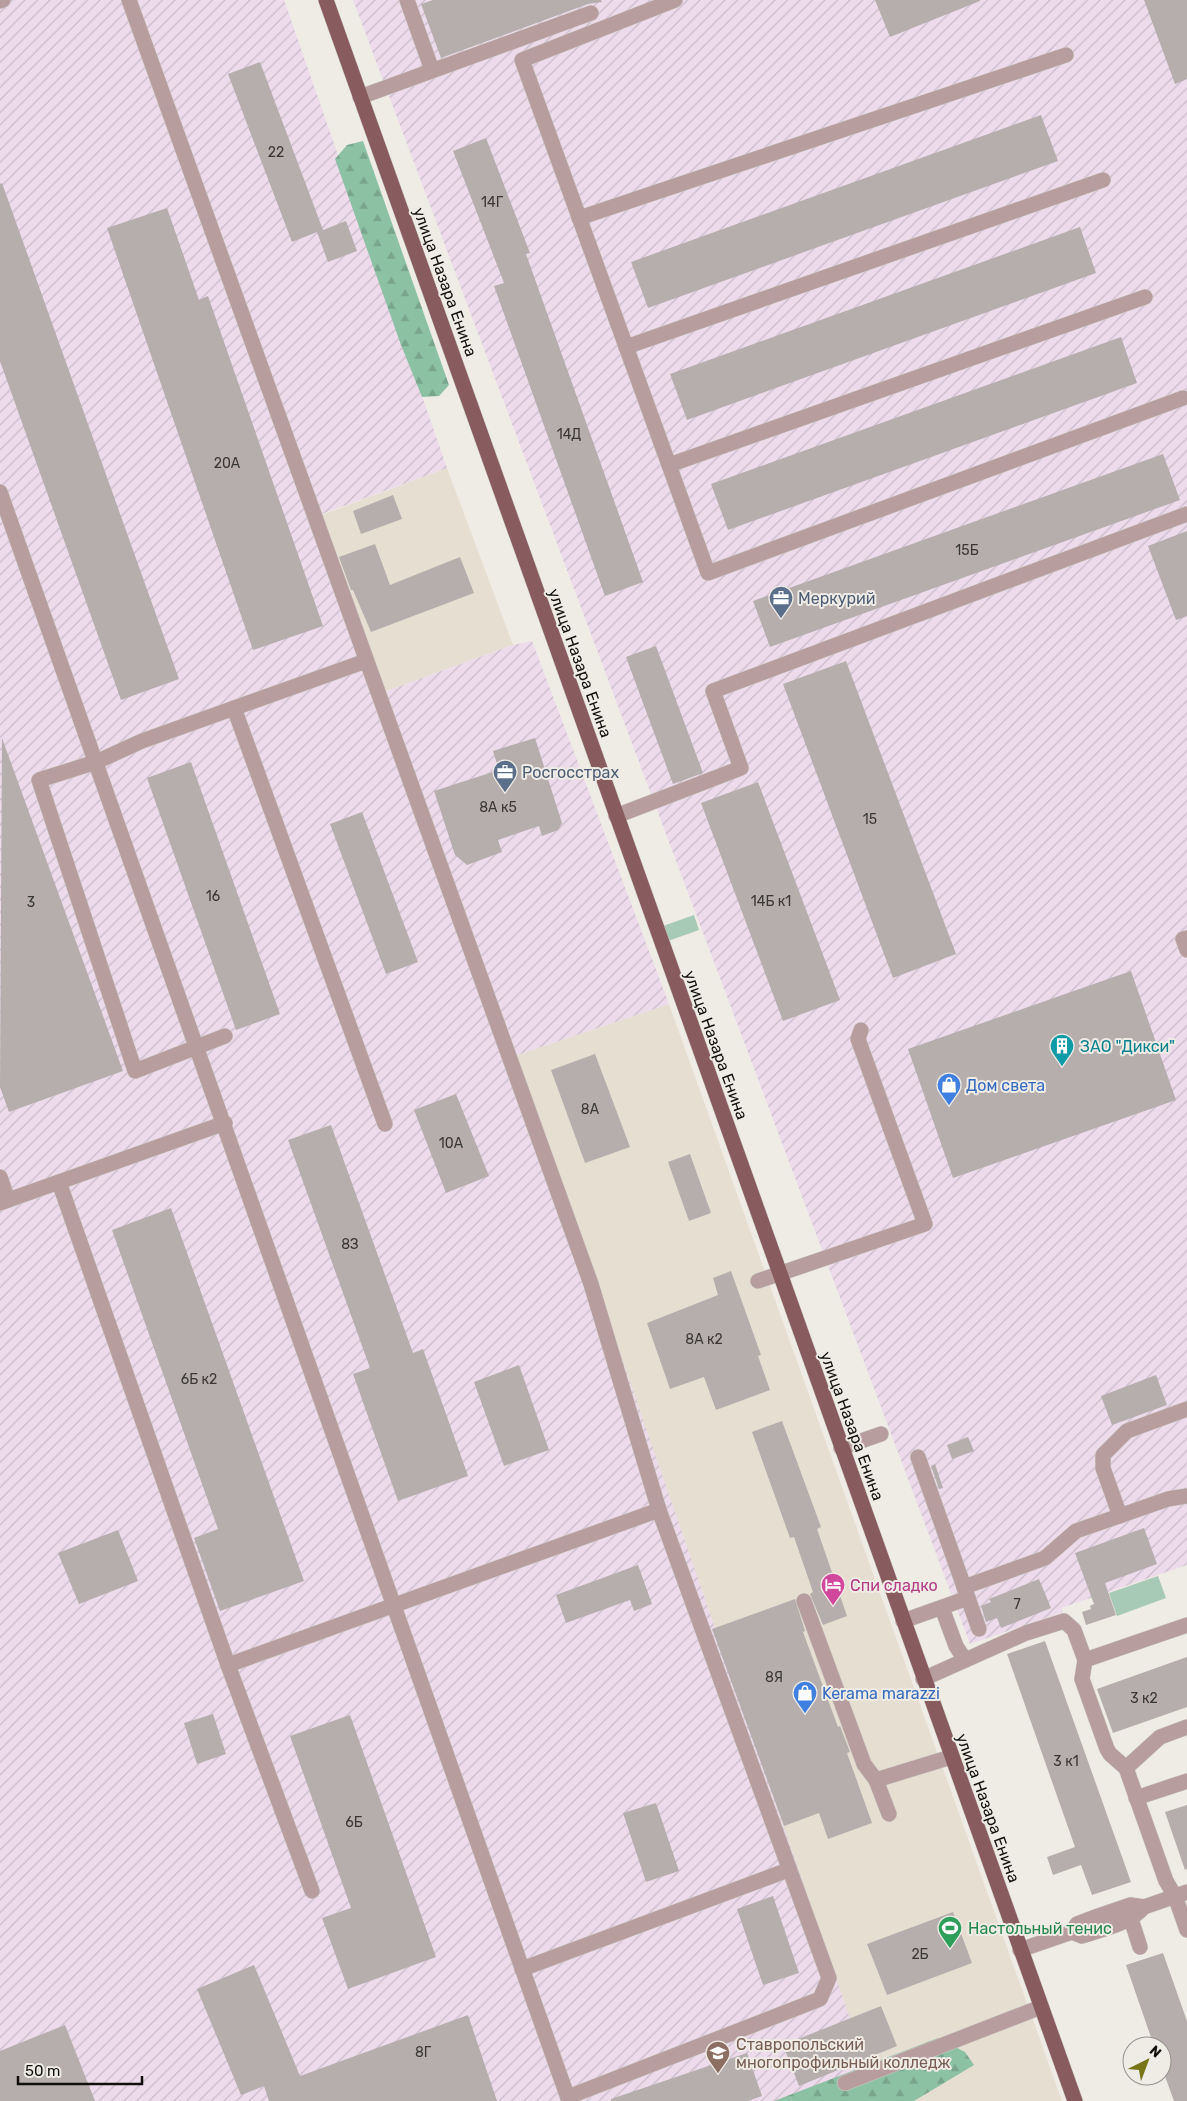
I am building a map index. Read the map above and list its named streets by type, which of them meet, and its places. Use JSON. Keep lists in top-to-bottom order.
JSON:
{
  "streets": {
    "main road": ["улица Назара Енина"]
  },
  "places": {
    "office": ["Меркурий", "Росгосстрах"],
    "building": ["ЗАО \"Дикси\""],
    "shop": ["Дом света", "Kerama marazzi"],
    "hotel": ["Спи сладко"],
    "sports": ["Настольный тенис"],
    "school or university": ["Ставропольский многопрофильный колледж"]
  },
  "house_numbers": [
    "22",
    "14Г",
    "14Д",
    "20А",
    "15Б",
    "8А к5",
    "15",
    "16",
    "14Б к1",
    "3",
    "8А",
    "10А",
    "8З",
    "8А к2",
    "6Б к2",
    "7",
    "8Я",
    "3 к2",
    "3 к1",
    "6Б",
    "2Б",
    "8Г"
  ],
  "scale_bar": "50 m",
  "north": "top right"
}
